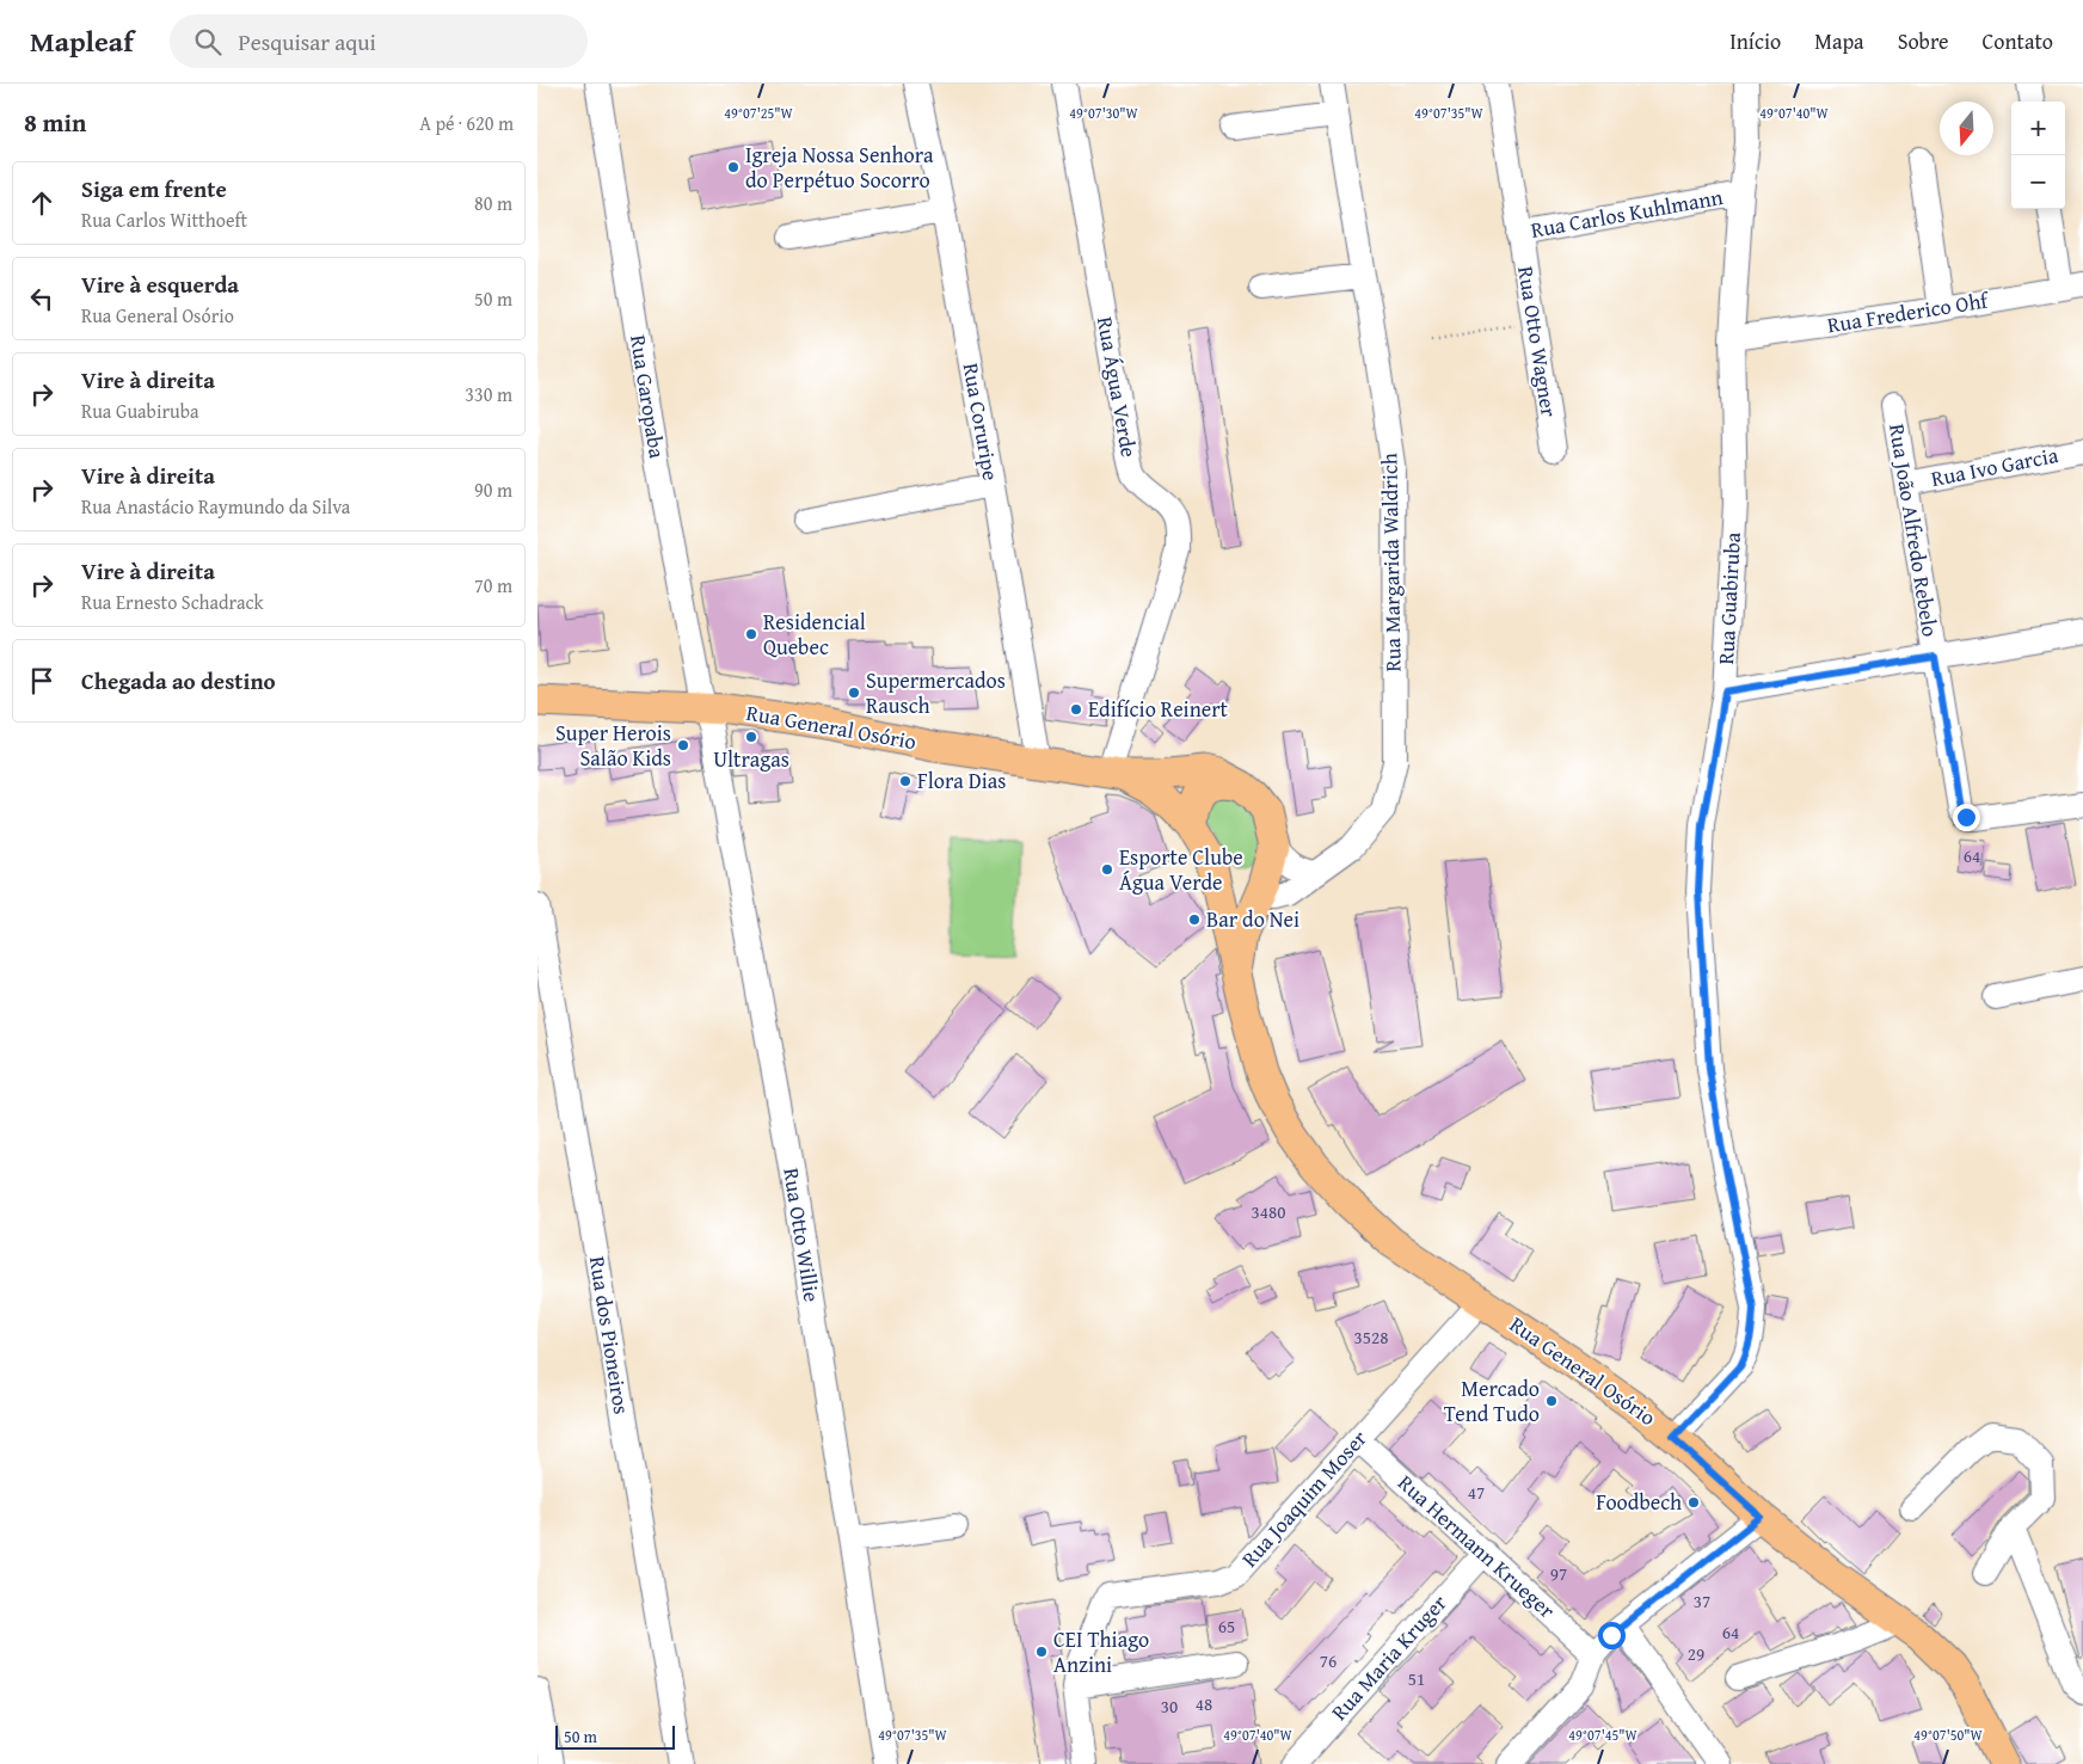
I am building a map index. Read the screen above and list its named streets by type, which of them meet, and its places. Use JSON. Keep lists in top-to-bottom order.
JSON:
{
  "streets": {
    "main road": ["Rua General Osório"],
    "street": [
      "Rua Carlos Kuhlmann",
      "Rua Frederico Ohf",
      "Rua Otto Wagner",
      "Rua Água Verde",
      "Rua Garopaba",
      "Rua Coruripe",
      "Rua Ivo Garcia",
      "Rua João Alfredo Rebelo",
      "Rua Margarida Waldrich",
      "Rua Guabiruba",
      "Rua Otto Willie",
      "Rua dos Pioneiros",
      "Rua Joaquim Moser",
      "Rua Hermann Krueger",
      "Rua Maria Kruger"
    ]
  },
  "crossings": [
    ["Rua Carlos Kuhlmann", "Rua Otto Wagner"],
    ["Rua Carlos Kuhlmann", "Rua Guabiruba"],
    ["Rua Frederico Ohf", "Rua Guabiruba"],
    ["Rua Água Verde", "Rua General Osório"],
    ["Rua Garopaba", "Rua General Osório"],
    ["Rua Garopaba", "Rua Otto Willie"],
    ["Rua Coruripe", "Rua General Osório"],
    ["Rua Ivo Garcia", "Rua João Alfredo Rebelo"],
    ["Rua Margarida Waldrich", "Rua General Osório"],
    ["Rua Guabiruba", "Rua General Osório"],
    ["Rua General Osório", "Rua Otto Willie"],
    ["Rua General Osório", "Rua Joaquim Moser"],
    ["Rua Joaquim Moser", "Rua Hermann Krueger"],
    ["Rua Hermann Krueger", "Rua Maria Kruger"]
  ],
  "places": [
    "Igreja Nossa Senhora do Perpétuo Socorro",
    "Residencial Quebec",
    "Supermercados Rausch",
    "Edifício Reinert",
    "Ultragas",
    "Super Herois Salão Kids",
    "Flora Dias",
    "Esporte Clube Água Verde",
    "Bar do Nei",
    "Mercado Tend Tudo",
    "Foodbech",
    "CEI Thiago Anzini"
  ],
  "house_numbers": [
    "64",
    "3480",
    "3528",
    "47",
    "97",
    "37",
    "65",
    "64",
    "29",
    "76",
    "51",
    "48",
    "30"
  ],
  "scale_bar": "50 m",
  "north": "bottom",
  "page": {
    "header": "Mapleaf",
    "search": "Pesquisar aqui",
    "nav": [
      "Início",
      "Mapa",
      "Sobre",
      "Contato"
    ],
    "heading": ["8 min", "A pé · 620 m"],
    "map_buttons": ["+", "−"],
    "list": [
      ["Siga em frente", "Rua Carlos Witthoeft", "80 m"],
      ["Vire à esquerda", "Rua General Osório", "50 m"],
      ["Vire à direita", "Rua Guabiruba", "330 m"],
      ["Vire à direita", "Rua Anastácio Raymundo da Silva", "90 m"],
      ["Vire à direita", "Rua Ernesto Schadrack", "70 m"],
      "Chegada ao destino"
    ],
    "scale": "50 m"
  },
  "coordinates": [
    "49°07'25\"W",
    "49°07'30\"W",
    "49°07'35\"W",
    "49°07'40\"W",
    "49°07'45\"W",
    "49°07'50\"W"
  ]
}
